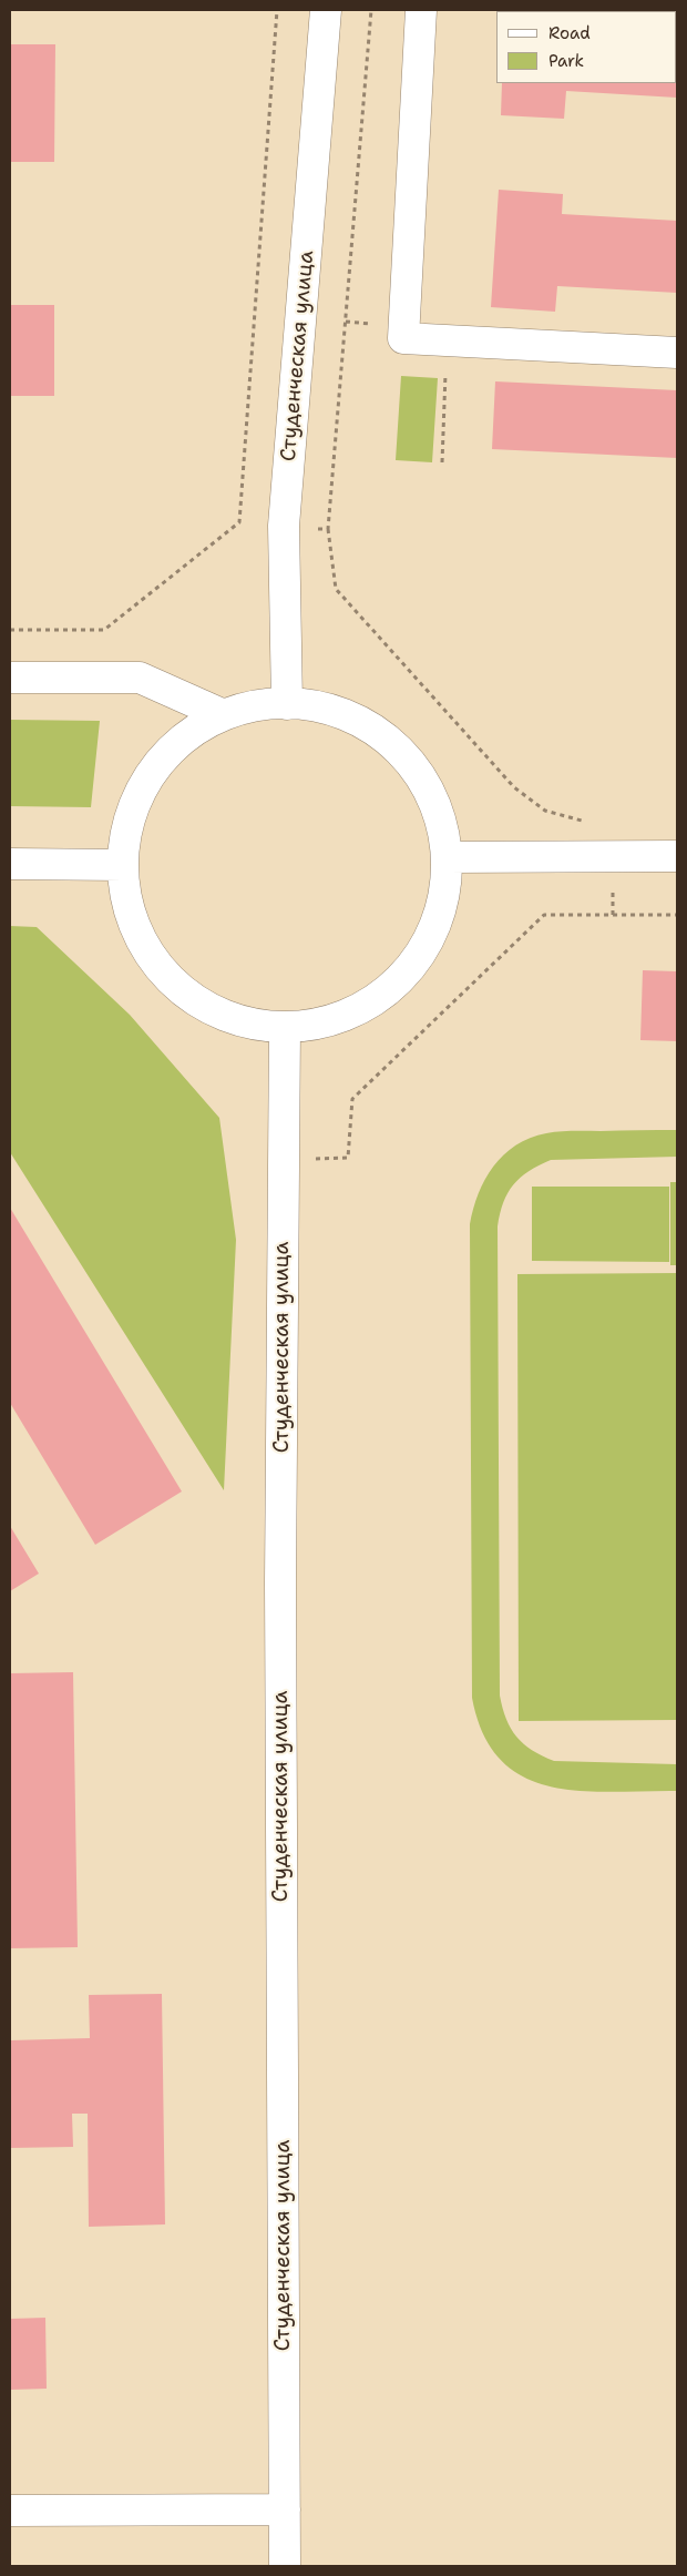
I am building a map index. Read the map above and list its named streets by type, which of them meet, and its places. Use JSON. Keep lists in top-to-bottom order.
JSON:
{
  "streets": {
    "street": ["Студенческая улица"]
  },
  "legend": ["Road", "Park"]
}
